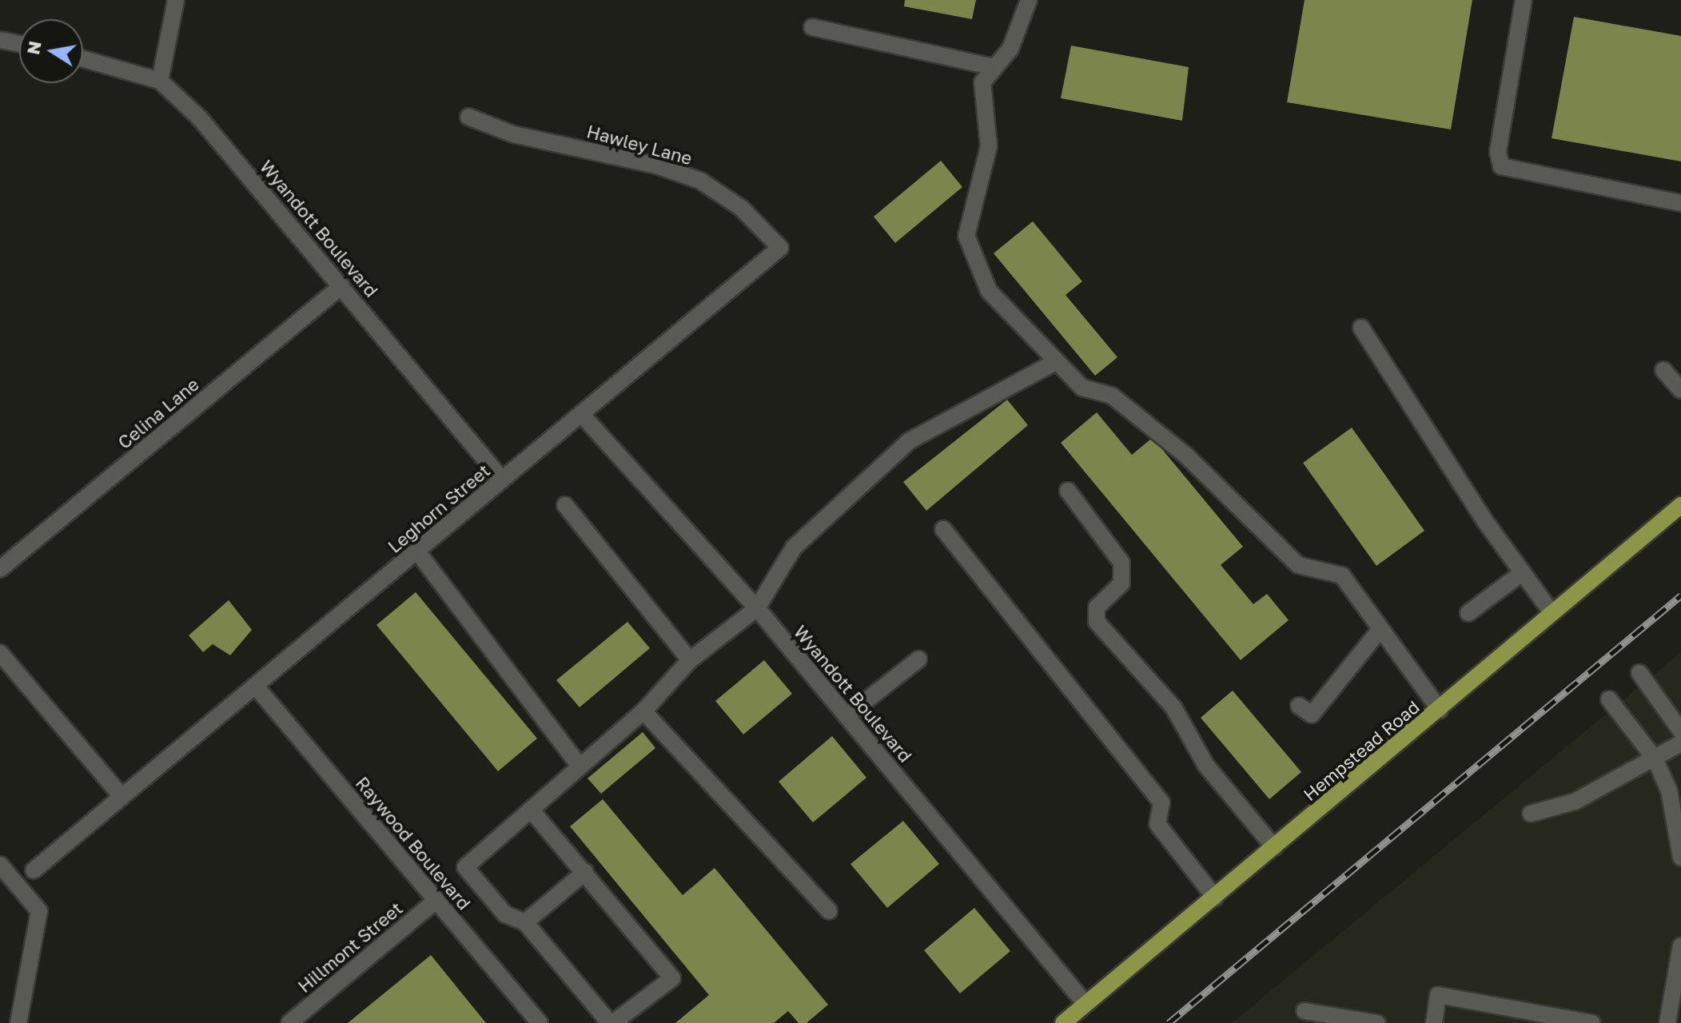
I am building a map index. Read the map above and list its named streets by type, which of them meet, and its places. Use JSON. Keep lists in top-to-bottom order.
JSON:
{
  "streets": {
    "main road": ["Hempstead Road"],
    "street": [
      "Hawley Lane",
      "Wyandott Boulevard",
      "Celina Lane",
      "Leghorn Street",
      "Raywood Boulevard",
      "Hillmont Street"
    ]
  },
  "crossings": [
    ["Hawley Lane", "Leghorn Street"],
    ["Wyandott Boulevard", "Celina Lane"],
    ["Wyandott Boulevard", "Leghorn Street"],
    ["Wyandott Boulevard", "Hempstead Road"],
    ["Leghorn Street", "Raywood Boulevard"],
    ["Raywood Boulevard", "Hillmont Street"]
  ],
  "north": "left"
}
